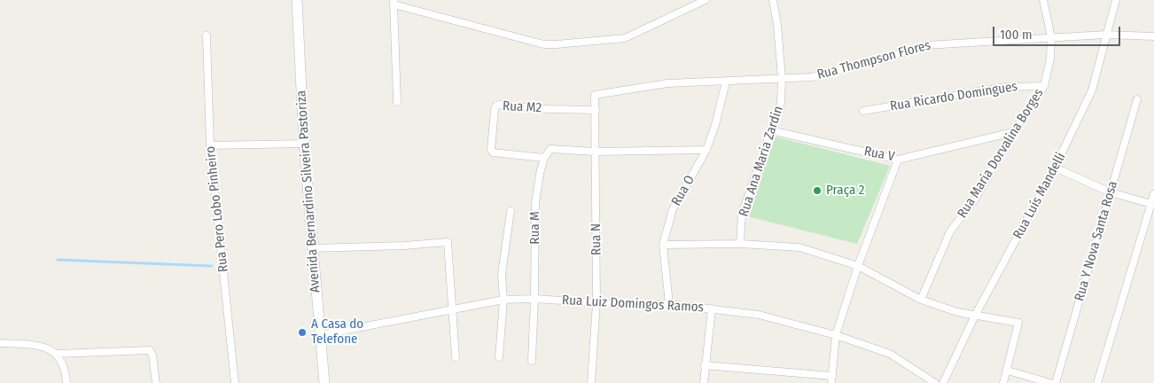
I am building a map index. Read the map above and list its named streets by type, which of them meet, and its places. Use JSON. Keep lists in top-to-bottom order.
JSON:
{
  "streets": {
    "main road": ["Avenida Bernardino Silveira Pastoriza"],
    "street": [
      "Rua Thompson Flores",
      "Rua Ricardo Domingues",
      "Rua M2",
      "Rua Maria Dorvalina Borges",
      "Rua V",
      "Rua Ana Maria Zardin",
      "Rua O",
      "Rua Luís Mandelli",
      "Rua Pero Lobo Pinheiro",
      "Rua M",
      "Rua N",
      "Rua Y Nova Santa Rosa",
      "Rua Luiz Domingos Ramos"
    ]
  },
  "crossings": [
    ["Rua Thompson Flores", "Rua Maria Dorvalina Borges"],
    ["Rua Thompson Flores", "Rua Ana Maria Zardin"],
    ["Rua Thompson Flores", "Rua O"],
    ["Rua Thompson Flores", "Rua Luís Mandelli"],
    ["Rua Thompson Flores", "Rua N"],
    ["Rua Ricardo Domingues", "Rua Maria Dorvalina Borges"],
    ["Rua M2", "Rua M"],
    ["Rua M2", "Rua N"],
    ["Rua Maria Dorvalina Borges", "Rua V"],
    ["Rua V", "Rua Ana Maria Zardin"],
    ["Rua O", "Rua Luiz Domingos Ramos"],
    ["Avenida Bernardino Silveira Pastoriza", "Rua Luiz Domingos Ramos"],
    ["Rua M", "Rua Luiz Domingos Ramos"],
    ["Rua N", "Rua Luiz Domingos Ramos"]
  ],
  "places": ["Praça 2", "A Casa do Telefone"],
  "scale_bar": "100 m"
}
